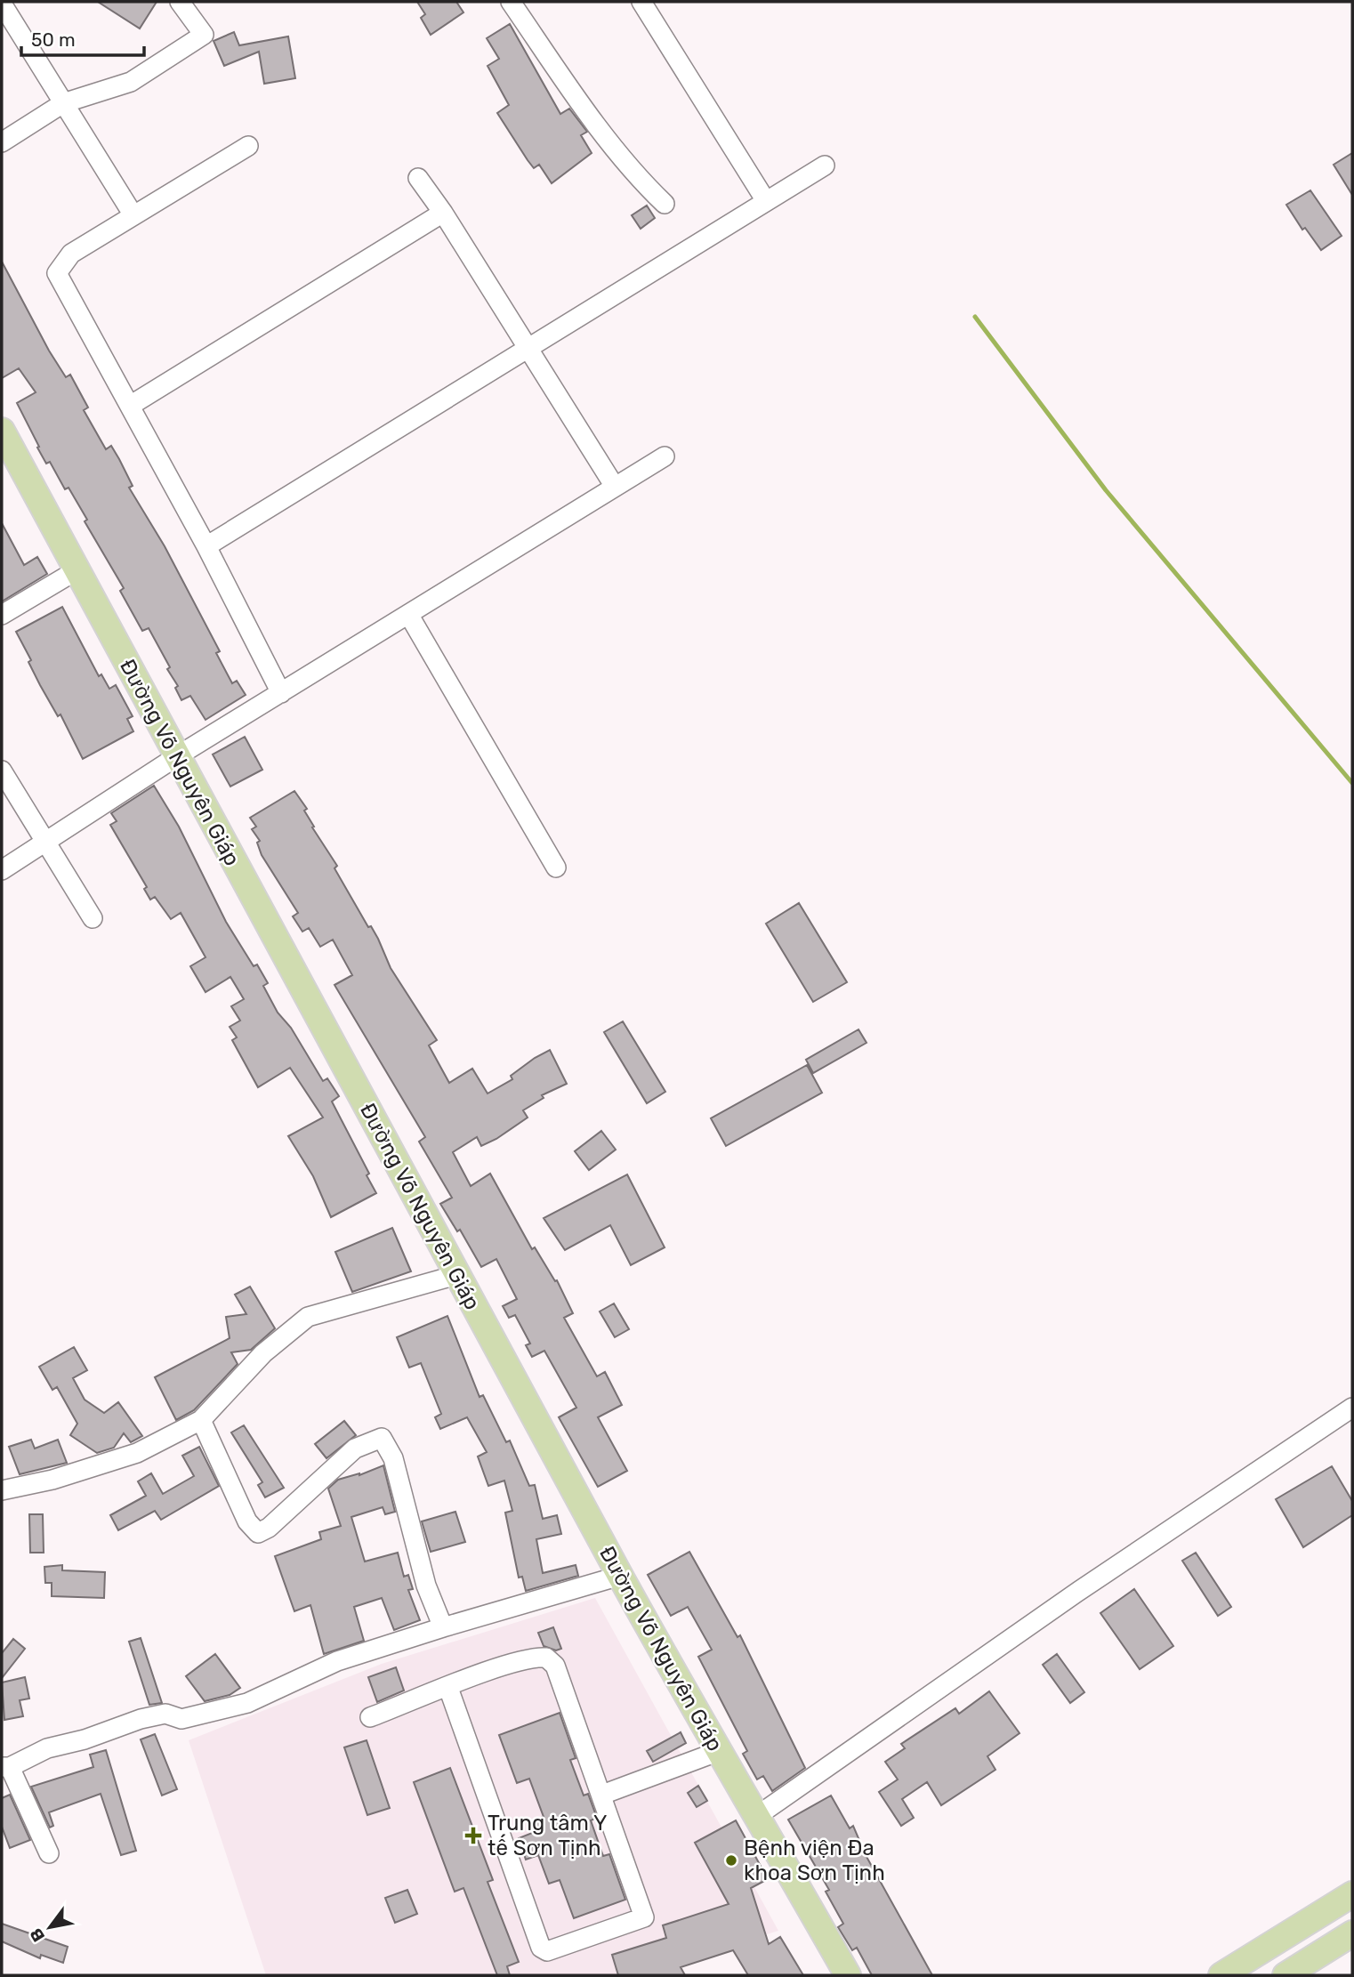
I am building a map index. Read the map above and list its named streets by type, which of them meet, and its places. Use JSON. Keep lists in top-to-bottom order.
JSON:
{
  "streets": {
    "main road": ["Đường Võ Nguyên Giáp"]
  },
  "places": {
    "health": ["Trung tâm Y tế Sơn Tịnh"],
    "other": ["Bệnh viện Đa khoa Sơn Tịnh"]
  },
  "scale_bar": "50 m",
  "north": "bottom left"
}
